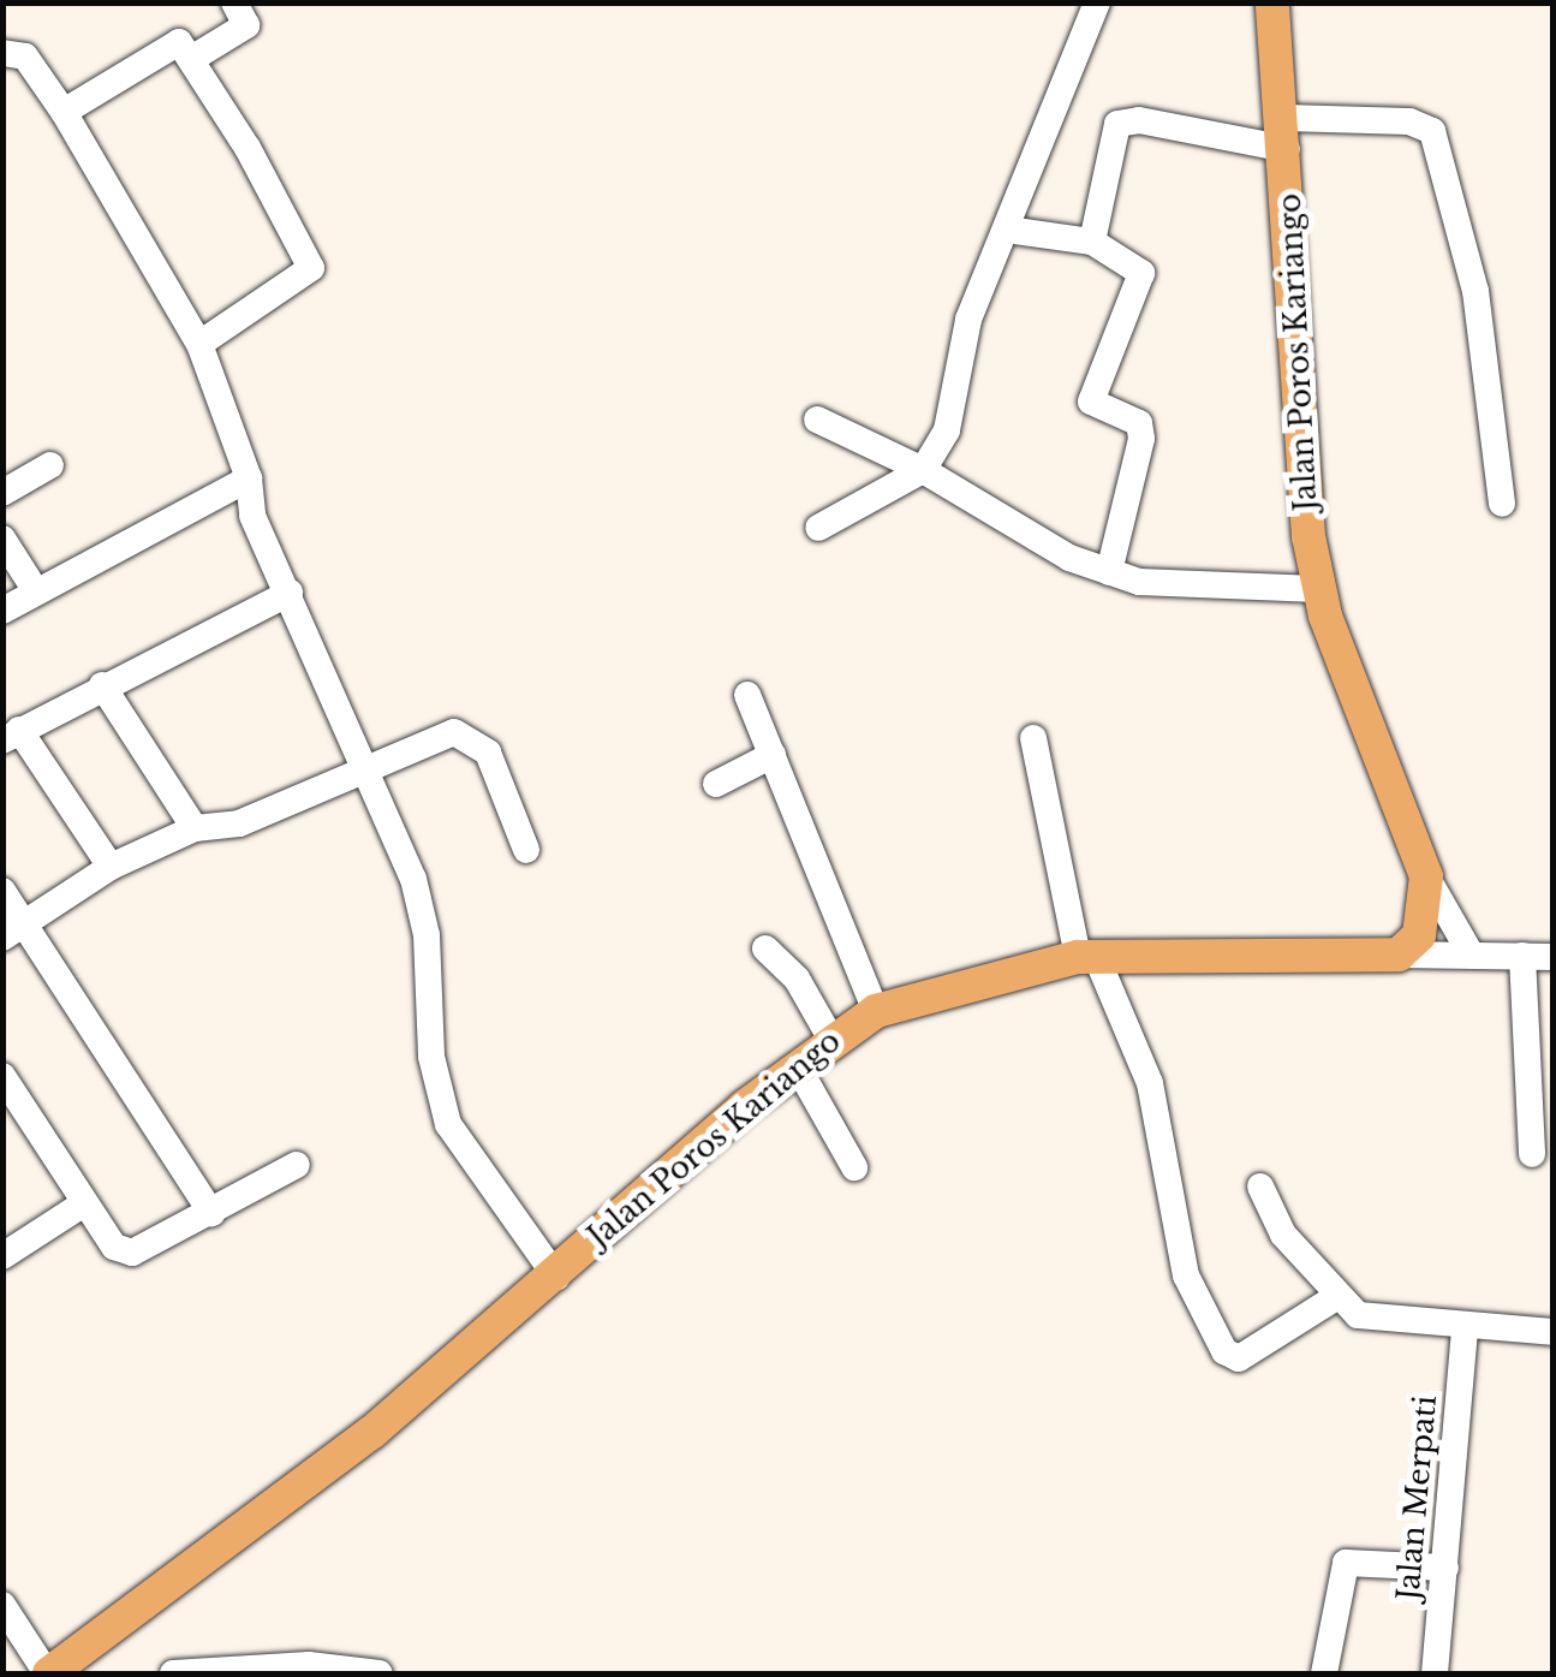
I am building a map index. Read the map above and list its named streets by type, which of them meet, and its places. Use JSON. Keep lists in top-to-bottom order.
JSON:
{
  "streets": {
    "main road": ["Jalan Poros Kariango"],
    "street": ["Jalan Merpati"]
  }
}
